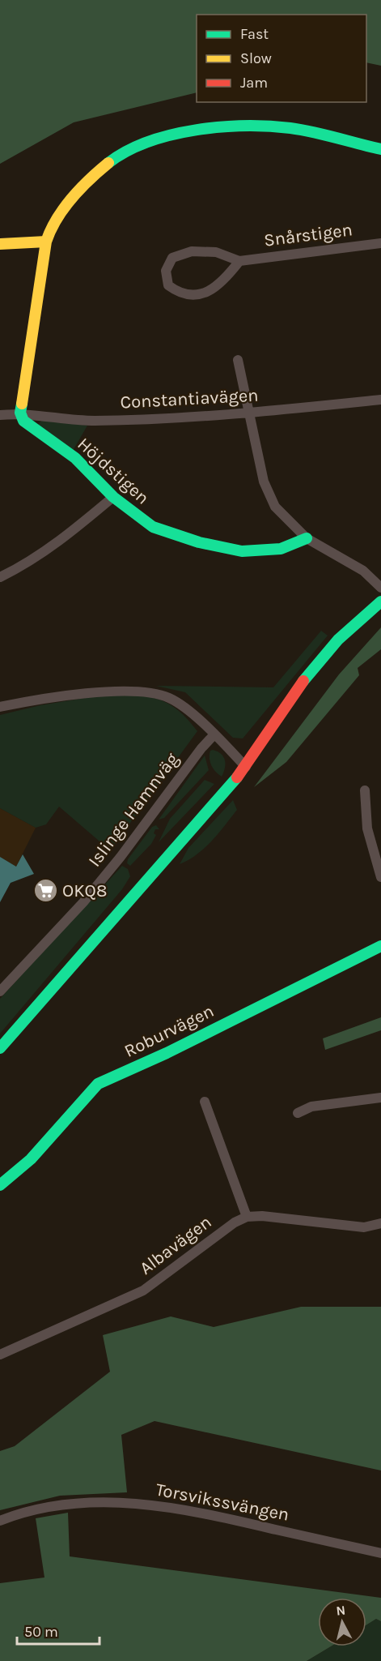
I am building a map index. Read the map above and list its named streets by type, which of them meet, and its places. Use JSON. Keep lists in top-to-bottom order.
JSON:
{
  "streets": {
    "street": [
      "Snårstigen",
      "Constantiavägen",
      "Höjdstigen",
      "Islinge Hamnväg",
      "Roburvägen",
      "Albavägen",
      "Torsvikssvängen"
    ]
  },
  "crossings": [
    ["Constantiavägen", "Höjdstigen"]
  ],
  "places": {
    "supermarket": ["OKQ8"]
  },
  "legend": ["Fast", "Slow", "Jam"],
  "scale_bar": "50 m",
  "north": "top"
}
